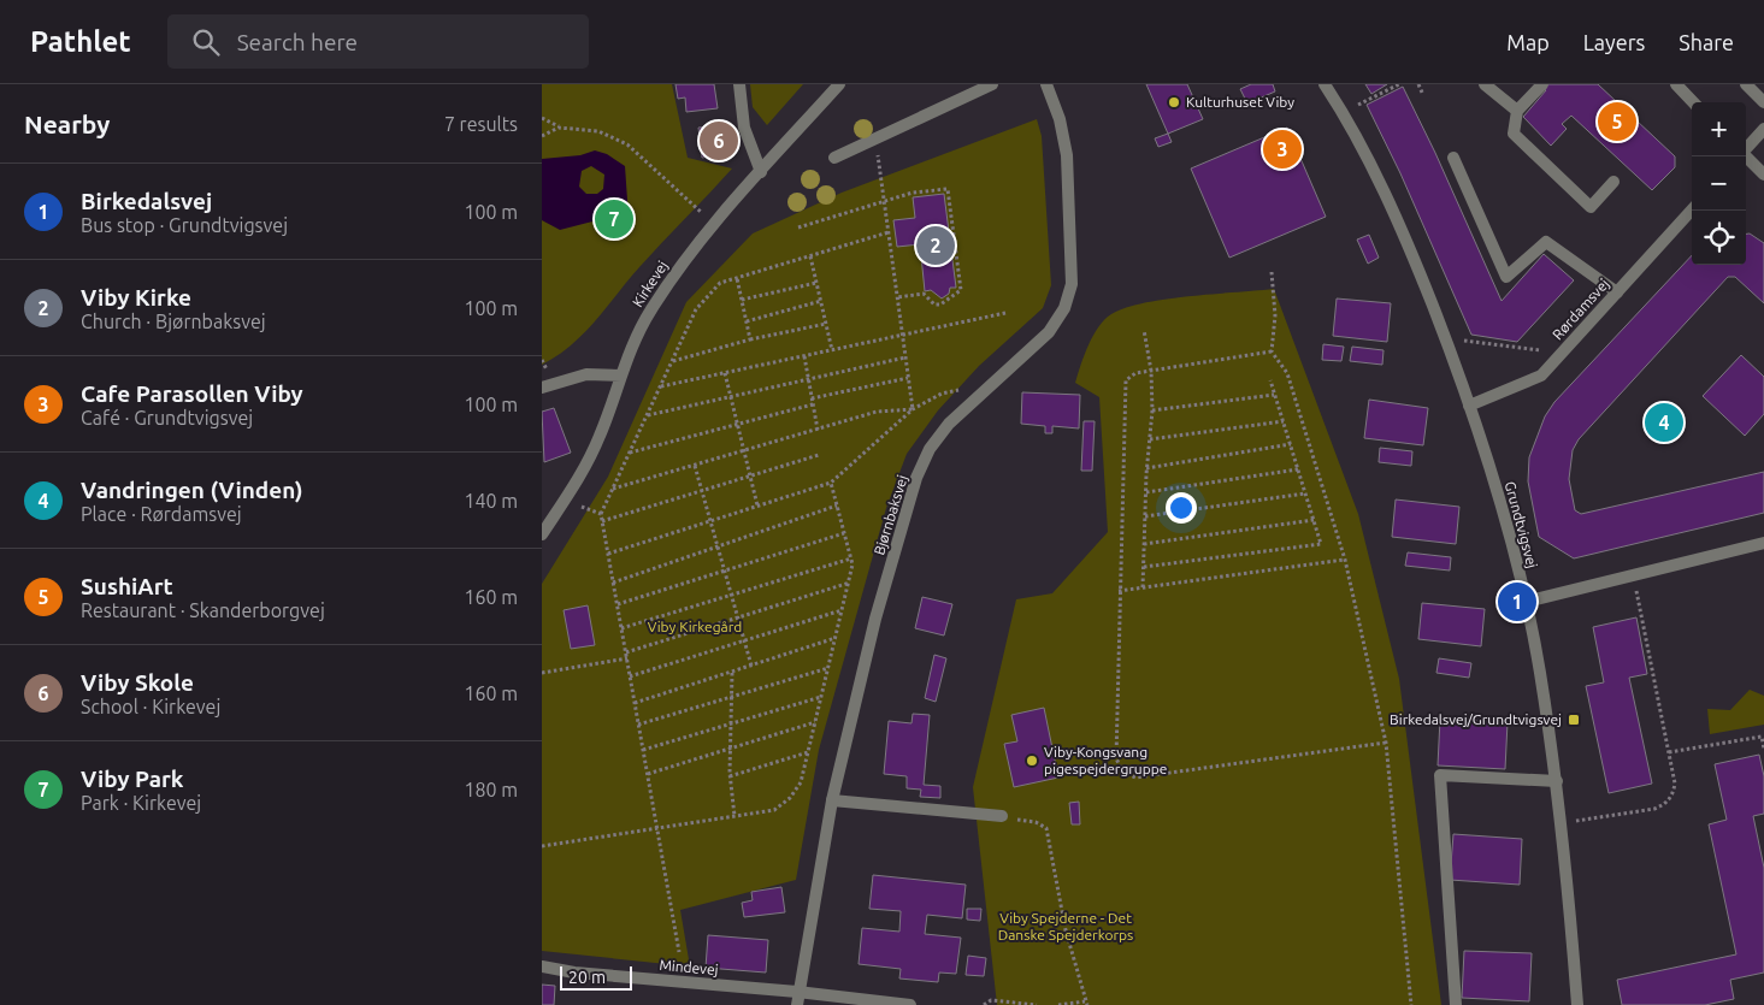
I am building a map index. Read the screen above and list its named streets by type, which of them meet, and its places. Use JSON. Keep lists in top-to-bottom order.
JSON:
{
  "streets": {
    "street": [
      "Kirkevej",
      "Rørdamsvej",
      "Bjørnbaksvej",
      "Grundtvigsvej",
      "Mindevej"
    ]
  },
  "crossings": [
    ["Rørdamsvej", "Grundtvigsvej"],
    ["Bjørnbaksvej", "Mindevej"]
  ],
  "parks": ["Viby Kirkegård", "Viby Spejderne - Det Danske Spejderkorps"],
  "places": {
    "other": ["Kulturhuset Viby", "Viby-Kongsvang pigespejdergruppe"],
    "transit": ["Birkedalsvej/Grundtvigsvej"]
  },
  "scale_bar": "20 m",
  "page": {
    "header": "Pathlet",
    "search": "Search here",
    "nav": ["Map", "Layers", "Share"],
    "heading": ["Nearby", "7 results"],
    "pins": [
      "5",
      "6",
      "3",
      "7",
      "2",
      "4",
      "1"
    ],
    "map_buttons": ["+", "−"],
    "list": [
      {
        "mark": "1",
        "name": "Birkedalsvej",
        "note": "Bus stop · Grundtvigsvej",
        "value": "100 m"
      },
      {
        "mark": "2",
        "name": "Viby Kirke",
        "note": "Church · Bjørnbaksvej",
        "value": "100 m"
      },
      {
        "mark": "3",
        "name": "Cafe Parasollen Viby",
        "note": "Café · Grundtvigsvej",
        "value": "100 m"
      },
      {
        "mark": "4",
        "name": "Vandringen (Vinden)",
        "note": "Place · Rørdamsvej",
        "value": "140 m"
      },
      {
        "mark": "5",
        "name": "SushiArt",
        "note": "Restaurant · Skanderborgvej",
        "value": "160 m"
      },
      {
        "mark": "6",
        "name": "Viby Skole",
        "note": "School · Kirkevej",
        "value": "160 m"
      },
      {
        "mark": "7",
        "name": "Viby Park",
        "note": "Park · Kirkevej",
        "value": "180 m"
      }
    ],
    "scale": "20 m"
  }
}
